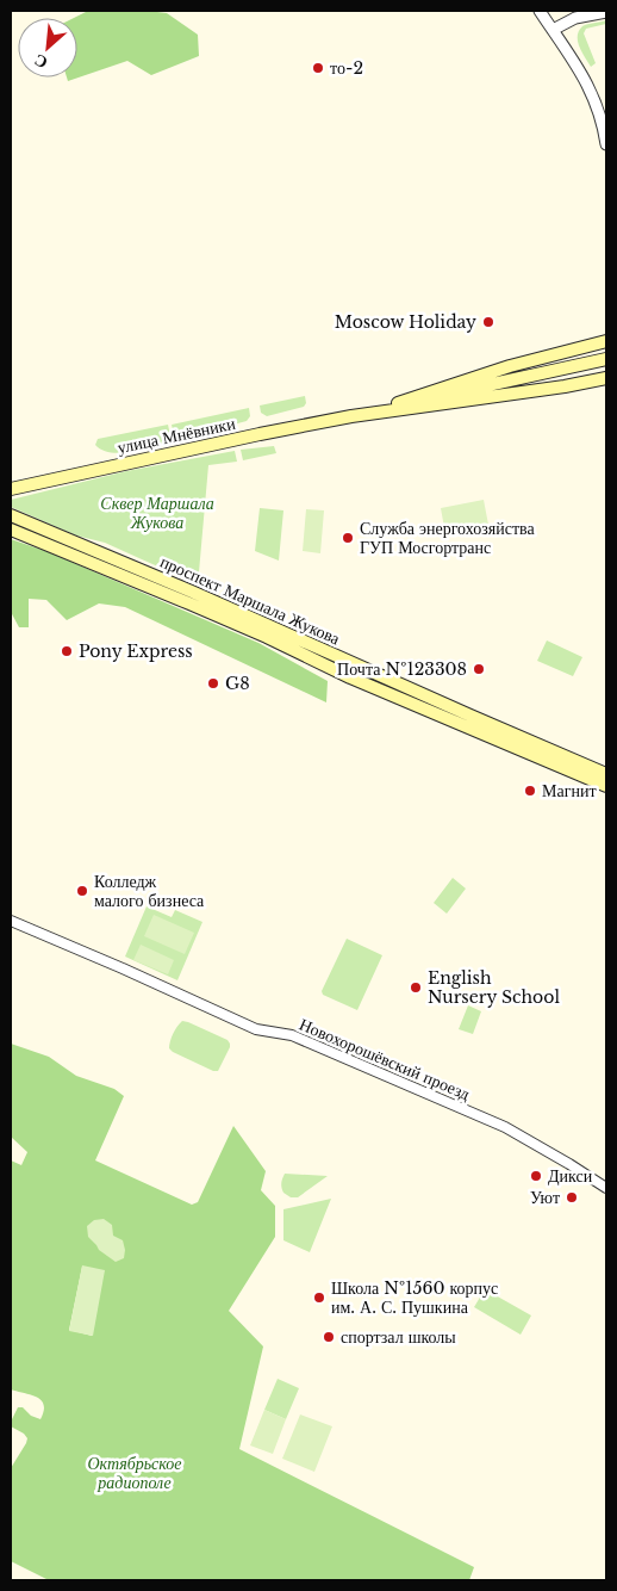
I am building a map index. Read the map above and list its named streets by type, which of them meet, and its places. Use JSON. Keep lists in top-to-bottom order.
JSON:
{
  "streets": {
    "main road": ["улица Мнёвники", "проспект Маршала Жукова"],
    "street": ["Новохорошёвский проезд"]
  },
  "parks": ["Сквер Маршала Жукова", "Октябрьское радиополе"],
  "places": [
    "то-2",
    "Moscow Holiday",
    "Служба энергохозяйства ГУП Мосгортранс",
    "Pony Express",
    "Почта №123308",
    "G8",
    "Магнит",
    "Колледж малого бизнеса",
    "English Nursery School",
    "Дикси",
    "Уют",
    "Школа №1560 корпус им. А. С. Пушкина",
    "спортзал школы"
  ],
  "north": "bottom left"
}
